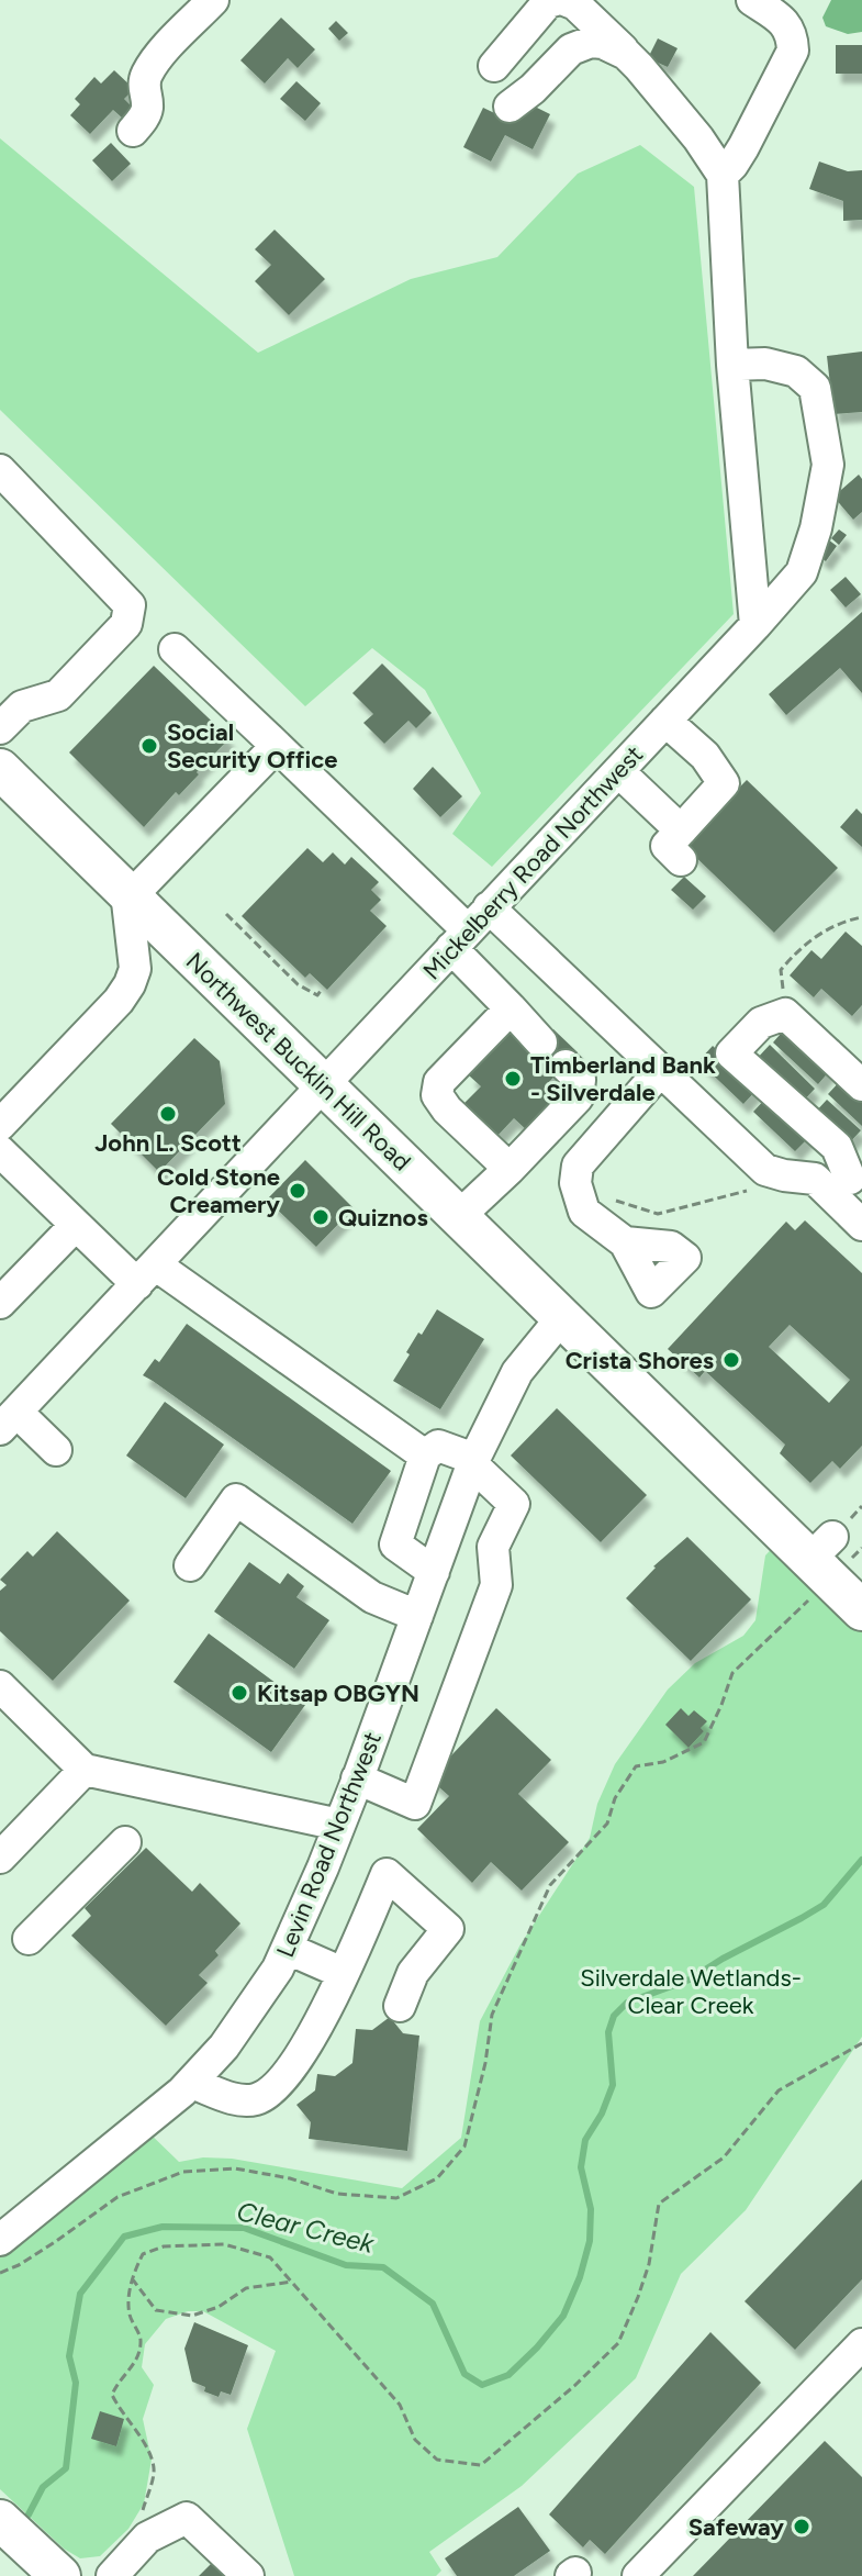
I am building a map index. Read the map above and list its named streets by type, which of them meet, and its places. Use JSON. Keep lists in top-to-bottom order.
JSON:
{
  "streets": {
    "main road": ["Northwest Bucklin Hill Road"],
    "street": ["Mickelberry Road Northwest", "Levin Road Northwest"]
  },
  "crossings": [
    ["Mickelberry Road Northwest", "Northwest Bucklin Hill Road"],
    ["Northwest Bucklin Hill Road", "Levin Road Northwest"]
  ],
  "water": ["Clear Creek"],
  "parks": ["Silverdale Wetlands- Clear Creek"],
  "places": [
    "Social Security Office",
    "Timberland Bank - Silverdale",
    "John L. Scott",
    "Cold Stone Creamery",
    "Quiznos",
    "Crista Shores",
    "Kitsap OBGYN",
    "Safeway"
  ]
}
